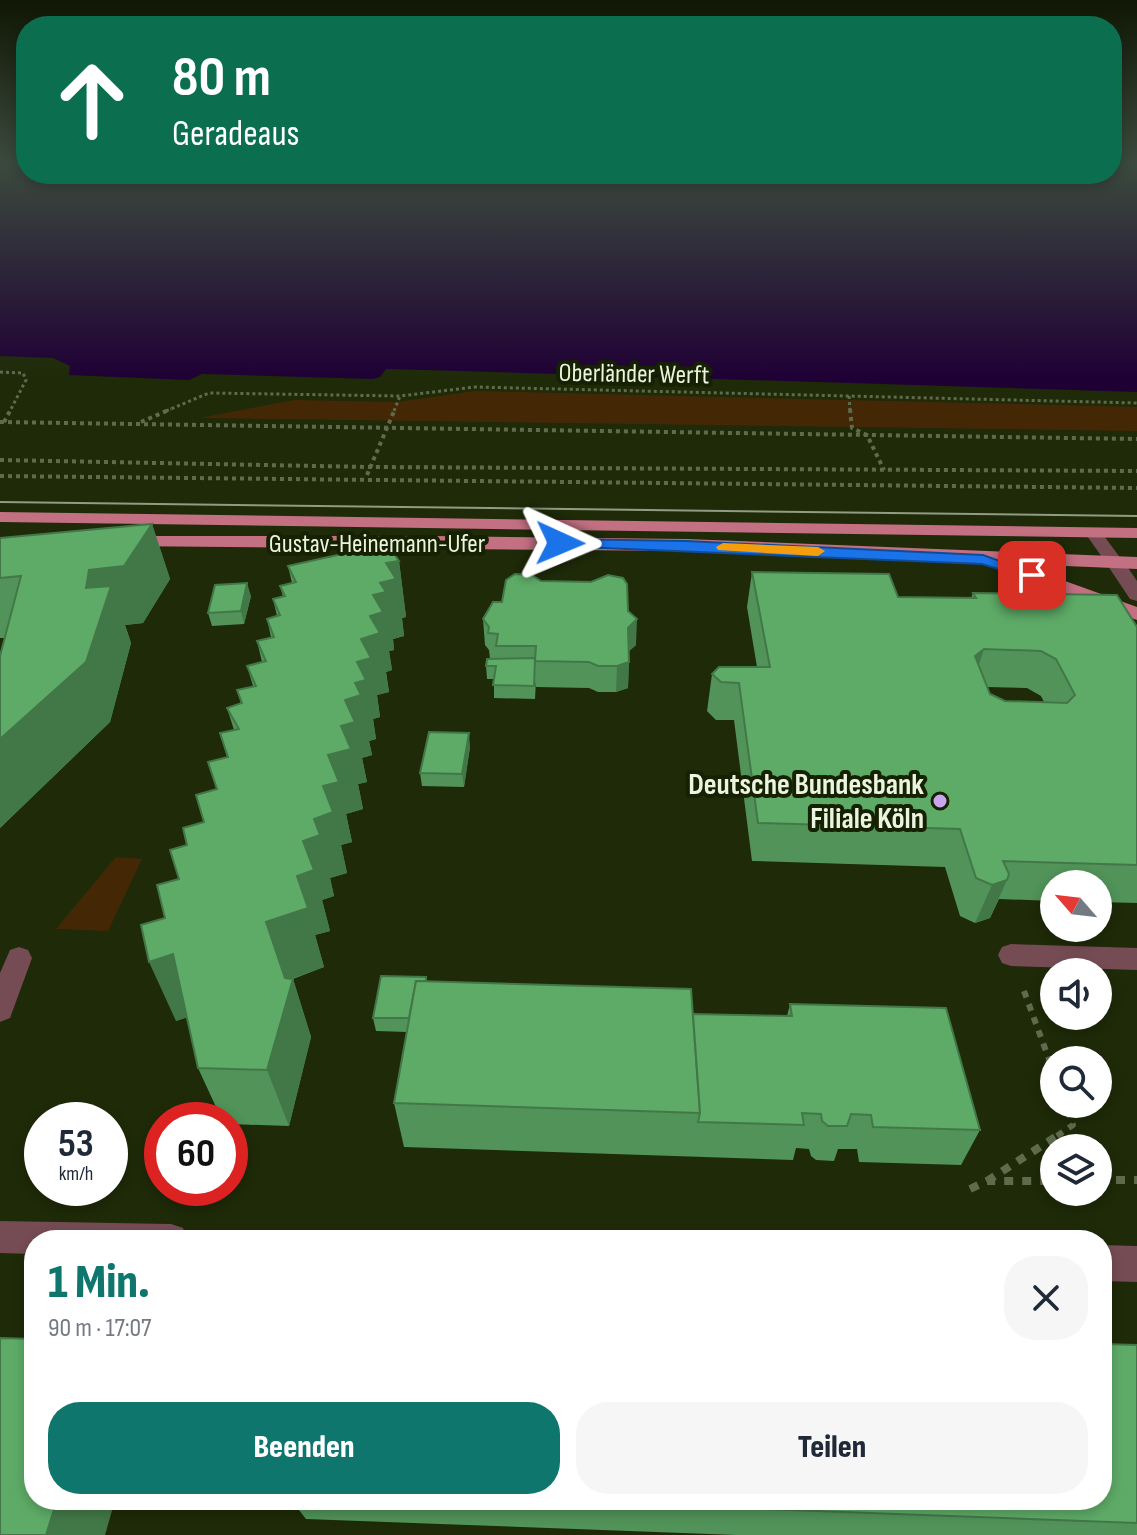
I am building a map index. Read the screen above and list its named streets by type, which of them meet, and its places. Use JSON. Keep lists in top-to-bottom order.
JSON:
{
  "streets": {
    "main road": ["Gustav-Heinemann-Ufer"],
    "path": ["Oberländer Werft"]
  },
  "places": ["Deutsche Bundesbank Filiale Köln"],
  "north": "top left",
  "page": {
    "turn": ["80 m", "Geradeaus"],
    "speed": "53 km/h",
    "limit": "60",
    "heading": ["1 Min.", "90 m · 17:07"],
    "buttons": ["Beenden", "Teilen"]
  }
}
